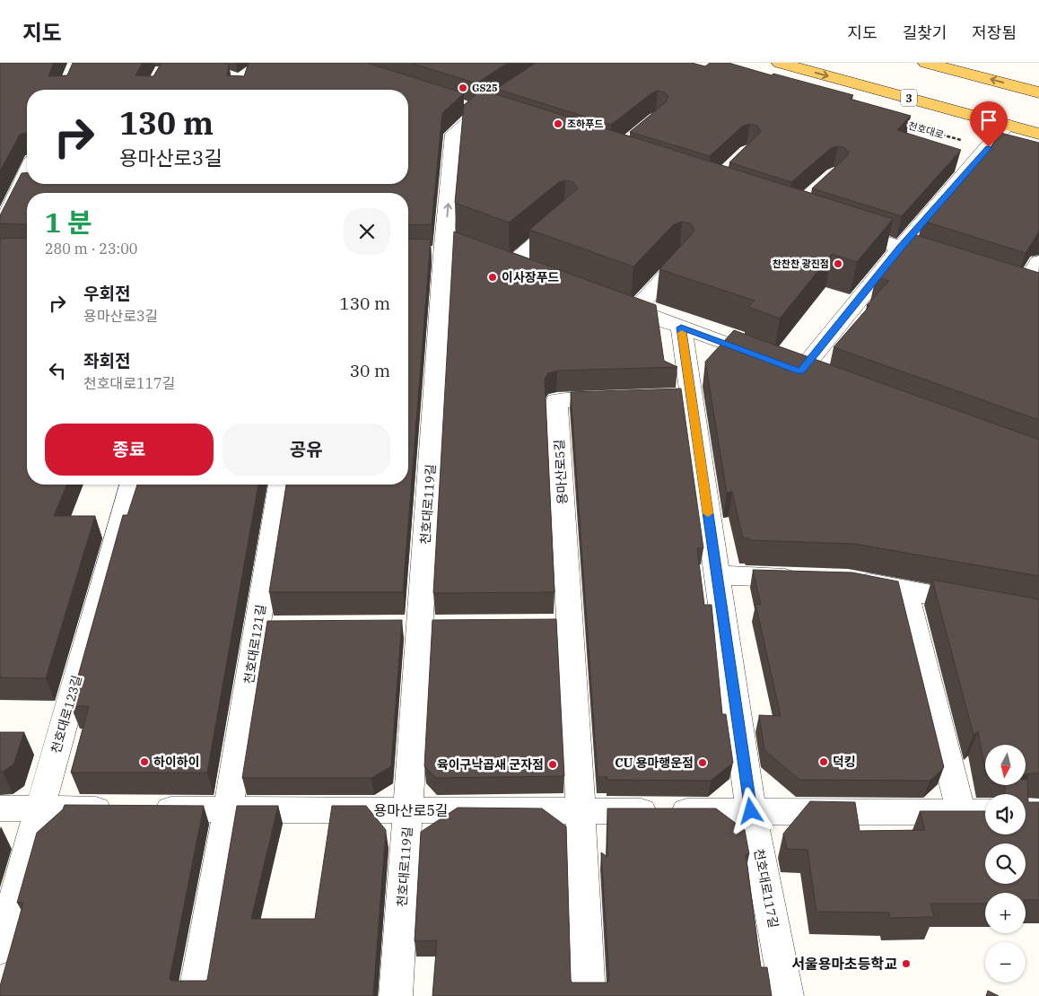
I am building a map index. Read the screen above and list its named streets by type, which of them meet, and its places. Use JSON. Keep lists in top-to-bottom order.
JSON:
{
  "streets": {
    "main road": ["3"],
    "street": [
      "용마산로5길",
      "천호대로119길",
      "천호대로121길",
      "천호대로123길",
      "천호대로117길"
    ],
    "path": ["천호대로"]
  },
  "crossings": [
    ["용마산로5길", "천호대로119길"],
    ["용마산로5길", "천호대로121길"],
    ["용마산로5길", "천호대로123길"],
    ["용마산로5길", "천호대로117길"]
  ],
  "one_way": ["천호대로119길"],
  "places": [
    "GS25",
    "조하푸드",
    "찬찬찬 광진점",
    "이사장푸드",
    "하이하이",
    "덕킹",
    "CU 용마행운점",
    "육이구낙곱새 군자점",
    "서울용마초등학교"
  ],
  "north": "bottom",
  "page": {
    "header": "지도",
    "nav": ["지도", "길찾기", "저장됨"],
    "turn": ["130 m", "용마산로3길"],
    "heading": ["1 분", "280 m · 23:00"],
    "list": [
      {
        "name": "우회전",
        "note": "용마산로3길",
        "value": "130 m"
      },
      {
        "name": "좌회전",
        "note": "천호대로117길",
        "value": "30 m"
      }
    ],
    "buttons": ["종료", "공유"],
    "map_buttons": ["+", "−"]
  }
}
